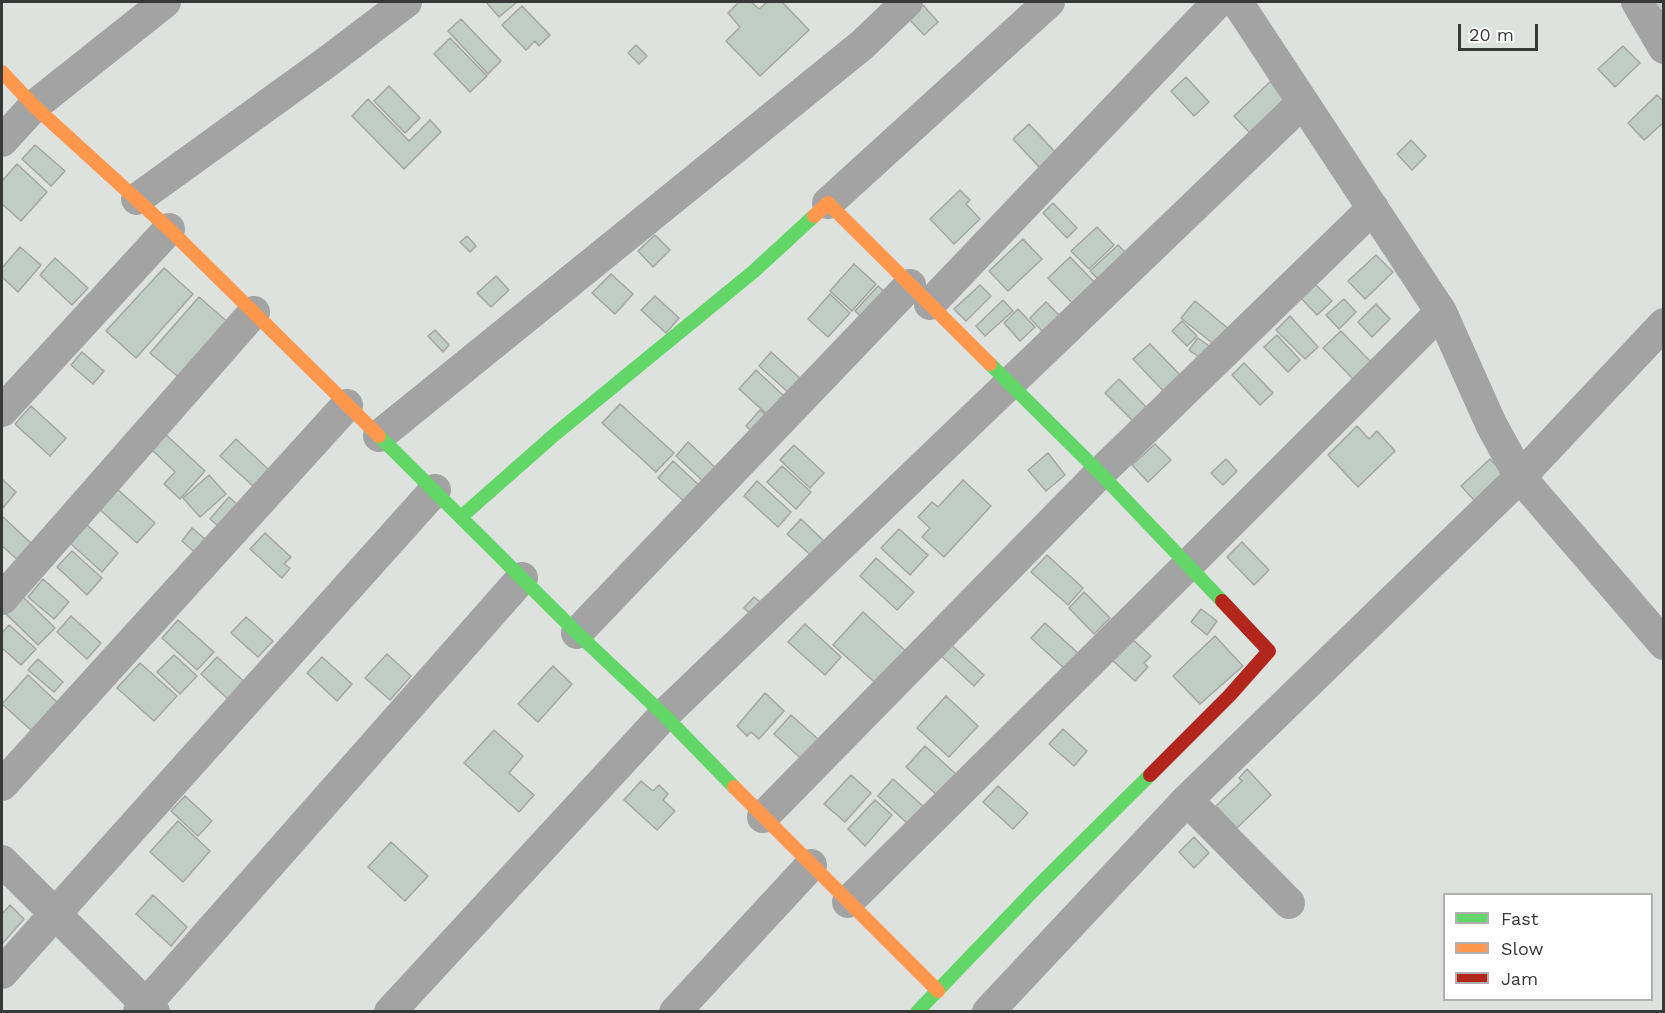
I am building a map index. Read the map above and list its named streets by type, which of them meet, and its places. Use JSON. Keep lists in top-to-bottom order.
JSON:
{
  "legend": ["Fast", "Slow", "Jam"],
  "scale_bar": "20 m"
}
